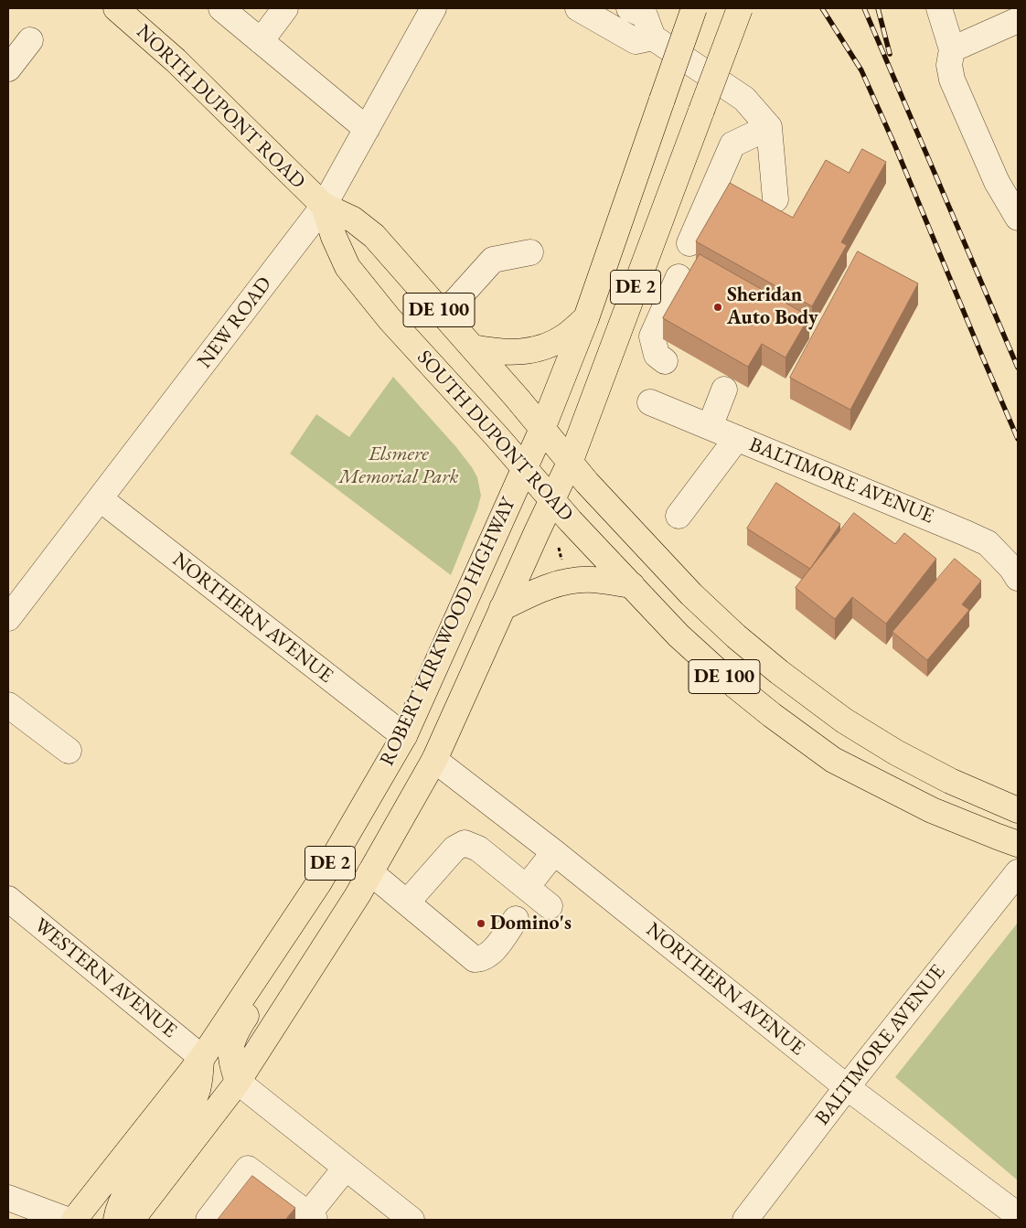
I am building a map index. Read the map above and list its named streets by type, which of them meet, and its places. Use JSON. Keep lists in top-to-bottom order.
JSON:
{
  "streets": {
    "main road": [
      "NORTH DUPONT ROAD",
      "DE 2",
      "DE 100",
      "SOUTH DUPONT ROAD",
      "ROBERT KIRKWOOD HIGHWAY"
    ],
    "street": [
      "NEW ROAD",
      "BALTIMORE AVENUE",
      "NORTHERN AVENUE",
      "WESTERN AVENUE"
    ]
  },
  "crossings": [
    ["NORTH DUPONT ROAD", "NEW ROAD"],
    ["NORTH DUPONT ROAD", "SOUTH DUPONT ROAD"],
    ["NEW ROAD", "SOUTH DUPONT ROAD"],
    ["NEW ROAD", "NORTHERN AVENUE"],
    ["SOUTH DUPONT ROAD", "ROBERT KIRKWOOD HIGHWAY"],
    ["BALTIMORE AVENUE", "NORTHERN AVENUE"],
    ["NORTHERN AVENUE", "ROBERT KIRKWOOD HIGHWAY"],
    ["ROBERT KIRKWOOD HIGHWAY", "WESTERN AVENUE"]
  ],
  "parks": ["Elsmere Memorial Park"],
  "places": ["Sheridan Auto Body", "Domino's"]
}
